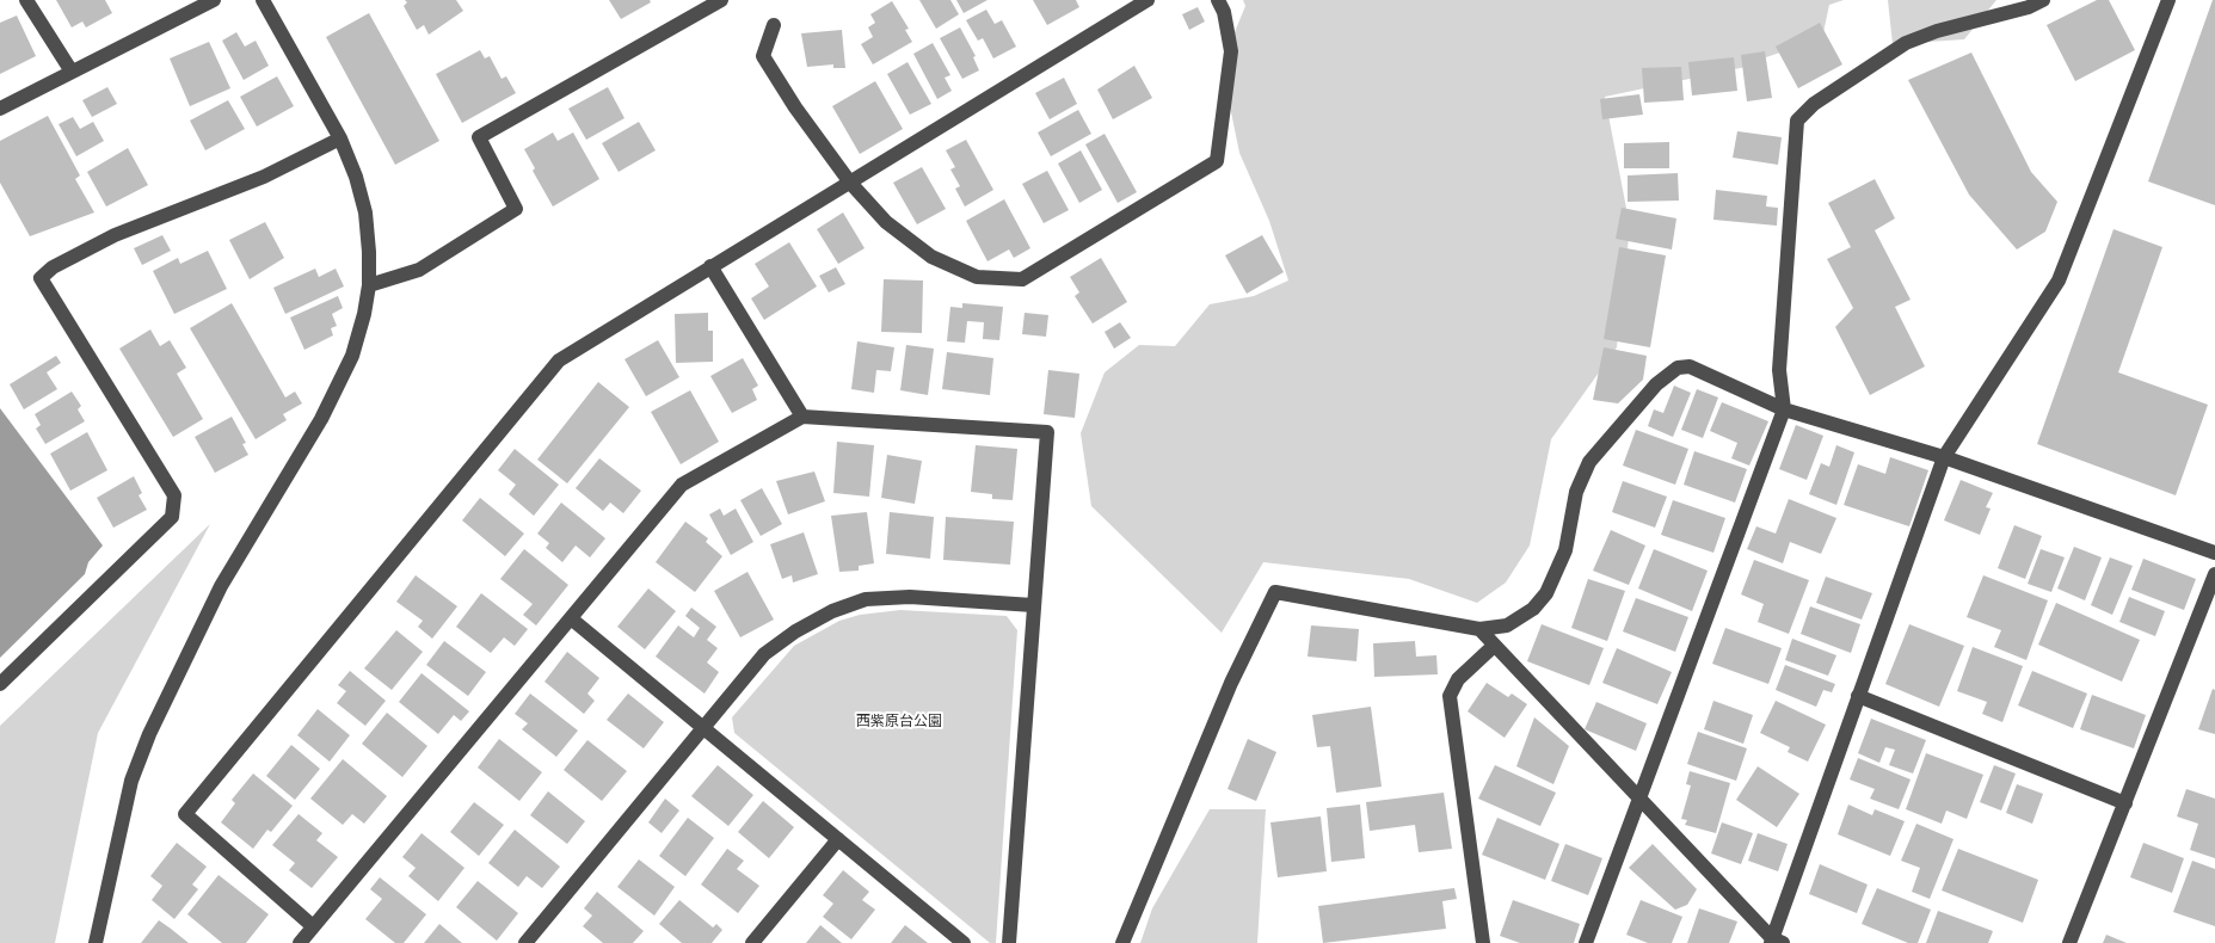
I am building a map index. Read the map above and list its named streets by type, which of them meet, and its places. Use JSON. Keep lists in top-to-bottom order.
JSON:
{
  "parks": ["西紫原台公園"]
}
